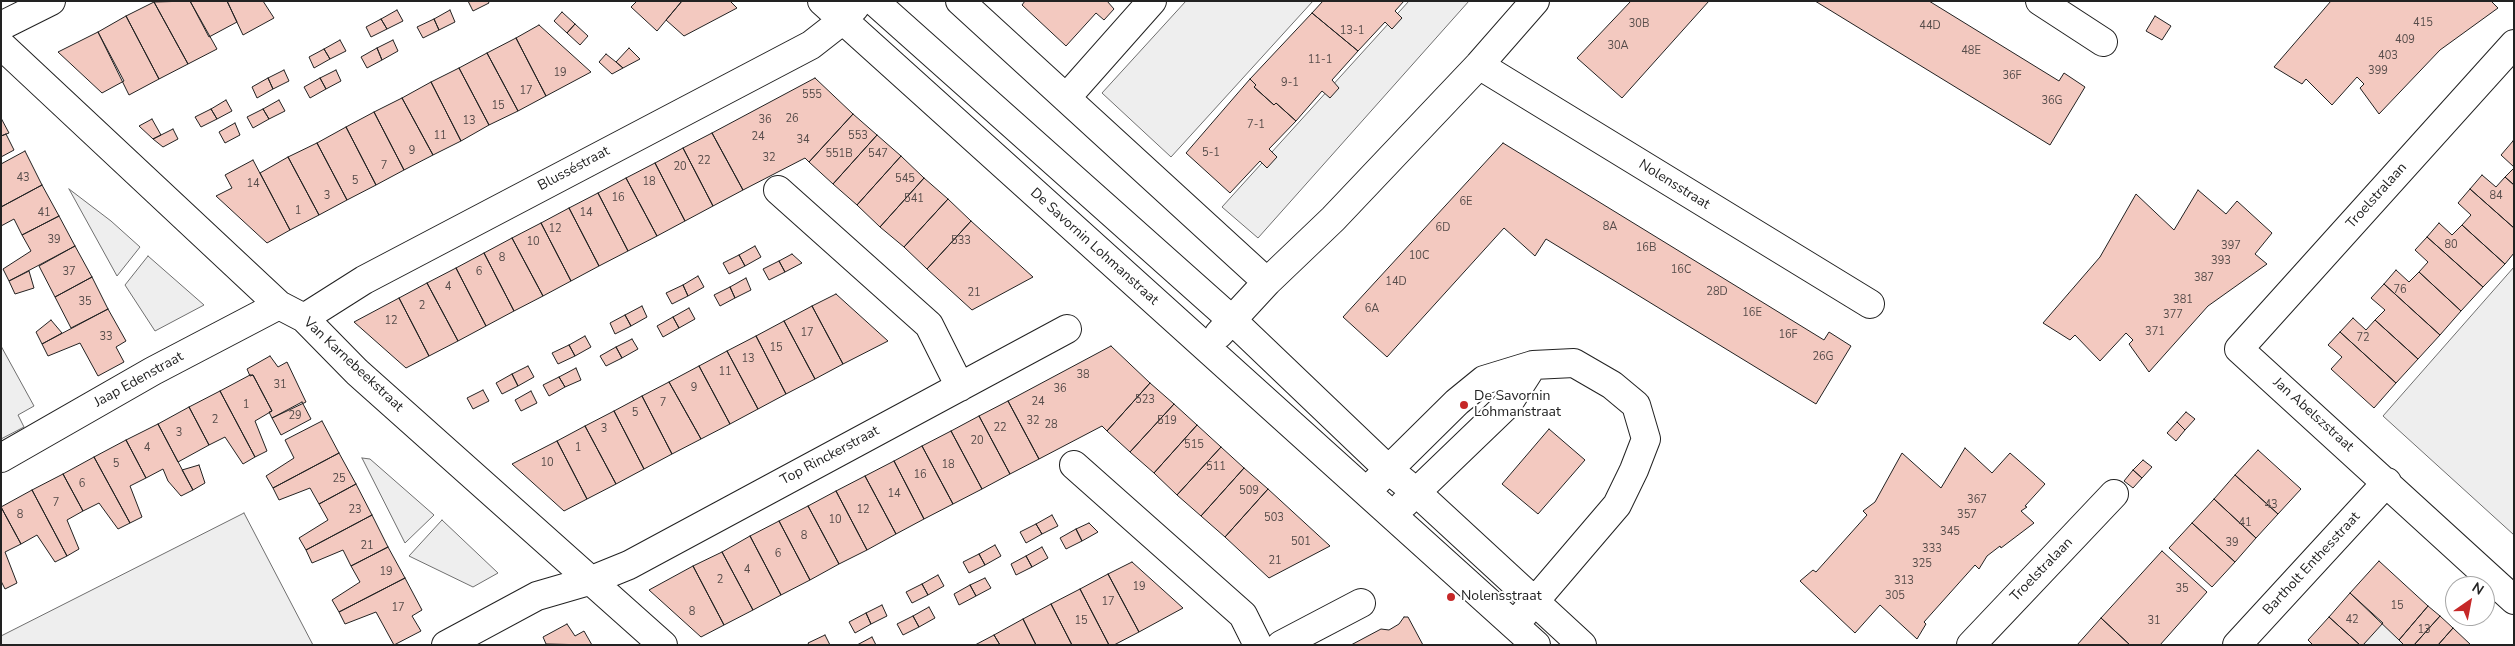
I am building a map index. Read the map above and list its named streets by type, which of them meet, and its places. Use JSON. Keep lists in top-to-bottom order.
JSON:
{
  "streets": {
    "street": [
      "Blusséstraat",
      "Nolensstraat",
      "Troelstralaan",
      "De Savornin Lohmanstraat",
      "Van Karnebeekstraat",
      "Jaap Edenstraat",
      "Jan Abelszstraat",
      "Top Rinckerstraat",
      "Bartholt Enthesstraat"
    ]
  },
  "crossings": [
    ["Blusséstraat", "De Savornin Lohmanstraat"],
    ["Blusséstraat", "Van Karnebeekstraat"],
    ["Troelstralaan", "Jan Abelszstraat"],
    ["Van Karnebeekstraat", "Jaap Edenstraat"],
    ["Van Karnebeekstraat", "Top Rinckerstraat"],
    ["Jan Abelszstraat", "Bartholt Enthesstraat"]
  ],
  "places": ["De Savornin Lohmanstraat", "Nolensstraat"],
  "house_numbers": [
    "415",
    "30B",
    "44D",
    "13-1",
    "409",
    "30A",
    "48E",
    "403",
    "11-1",
    "399",
    "19",
    "36F",
    "9-1",
    "17",
    "555",
    "36G",
    "15",
    "26",
    "36",
    "13",
    "7-1",
    "11",
    "553",
    "24",
    "34",
    "9",
    "5-1",
    "551B",
    "547",
    "32",
    "22",
    "7",
    "20",
    "43",
    "545",
    "5",
    "18",
    "14",
    "3",
    "84",
    "16",
    "541",
    "6E",
    "1",
    "41",
    "14",
    "8A",
    "6D",
    "12",
    "39",
    "533",
    "10",
    "80",
    "397",
    "16B",
    "10C",
    "8",
    "393",
    "16C",
    "37",
    "6",
    "387",
    "14D",
    "4",
    "76",
    "28D",
    "21",
    "381",
    "35",
    "2",
    "6A",
    "16E",
    "377",
    "12",
    "371",
    "17",
    "16F",
    "33",
    "72",
    "15",
    "26G",
    "13",
    "11",
    "38",
    "31",
    "9",
    "36",
    "523",
    "24",
    "7",
    "1",
    "5",
    "29",
    "2",
    "32",
    "519",
    "28",
    "22",
    "3",
    "3",
    "20",
    "515",
    "4",
    "1",
    "10",
    "5",
    "18",
    "511",
    "16",
    "25",
    "6",
    "509",
    "14",
    "367",
    "7",
    "43",
    "23",
    "12",
    "8",
    "357",
    "503",
    "10",
    "41",
    "345",
    "8",
    "501",
    "39",
    "21",
    "333",
    "6",
    "21",
    "325",
    "4",
    "19",
    "2",
    "313",
    "19",
    "35",
    "305",
    "17",
    "15",
    "17",
    "8",
    "42",
    "15",
    "31",
    "13"
  ],
  "north": "top right"
}
